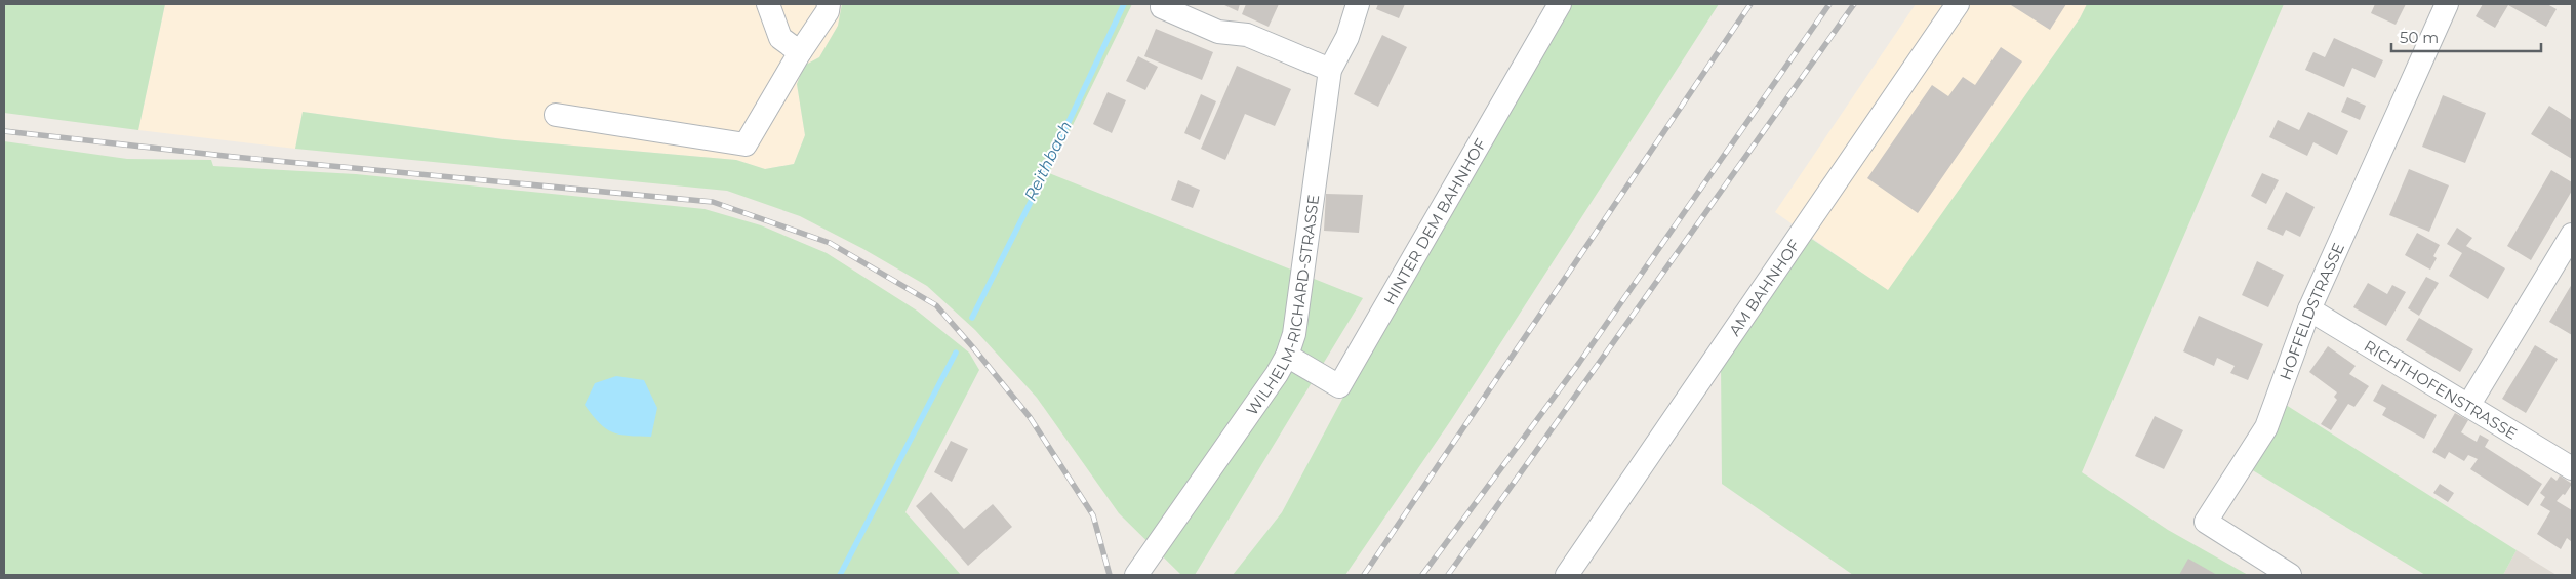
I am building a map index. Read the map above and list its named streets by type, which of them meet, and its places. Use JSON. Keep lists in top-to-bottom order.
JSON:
{
  "streets": {
    "street": [
      "HINTER DEM BAHNHOF",
      "AM BAHNHOF",
      "WILHELM-RICHARD-STRASSE",
      "HOFFELDSTRASSE",
      "RICHTHOFENSTRASSE"
    ]
  },
  "crossings": [
    ["HINTER DEM BAHNHOF", "WILHELM-RICHARD-STRASSE"],
    ["HOFFELDSTRASSE", "RICHTHOFENSTRASSE"]
  ],
  "water": ["Reithbach"],
  "scale_bar": "50 m"
}
